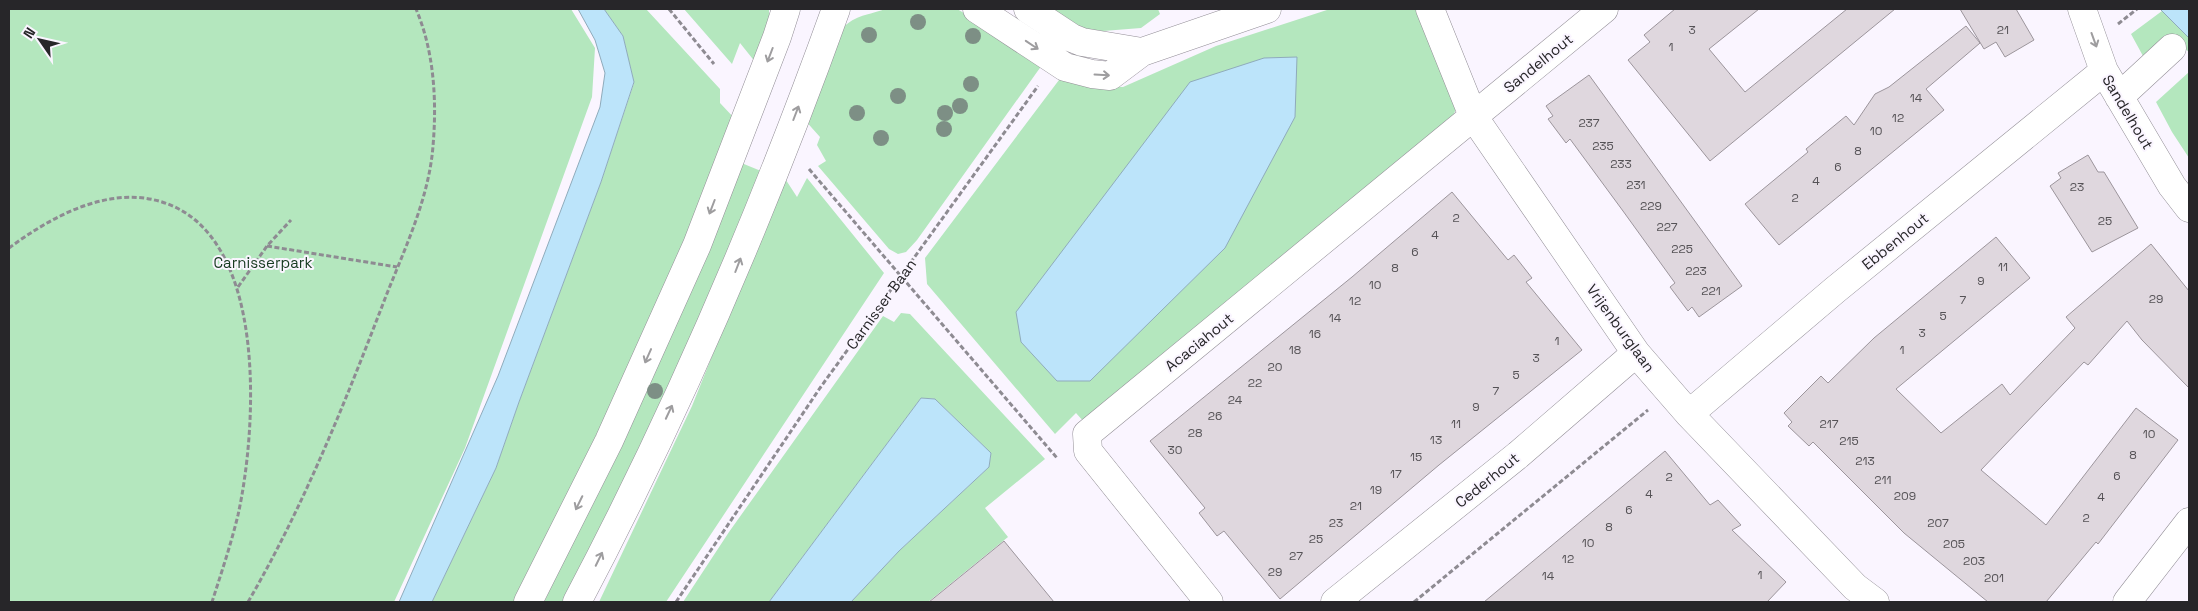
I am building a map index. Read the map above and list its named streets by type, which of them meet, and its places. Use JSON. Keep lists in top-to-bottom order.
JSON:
{
  "streets": {
    "street": [
      "Sandelhout",
      "Ebbenhout",
      "Vrijenburglaan",
      "Acaciahout",
      "Cederhout"
    ],
    "path": ["Carnisser Baan"]
  },
  "crossings": [
    ["Sandelhout", "Ebbenhout"],
    ["Sandelhout", "Vrijenburglaan"],
    ["Sandelhout", "Acaciahout"],
    ["Ebbenhout", "Vrijenburglaan"],
    ["Vrijenburglaan", "Acaciahout"],
    ["Vrijenburglaan", "Cederhout"]
  ],
  "parks": ["Carnisserpark"],
  "house_numbers": [
    "3",
    "21",
    "1",
    "14",
    "12",
    "237",
    "10",
    "235",
    "8",
    "233",
    "6",
    "4",
    "231",
    "23",
    "2",
    "229",
    "2",
    "25",
    "227",
    "4",
    "225",
    "6",
    "11",
    "8",
    "223",
    "9",
    "10",
    "221",
    "29",
    "7",
    "12",
    "5",
    "14",
    "3",
    "16",
    "1",
    "18",
    "1",
    "3",
    "20",
    "5",
    "22",
    "7",
    "24",
    "9",
    "26",
    "11",
    "217",
    "28",
    "10",
    "13",
    "215",
    "30",
    "8",
    "15",
    "213",
    "17",
    "6",
    "2",
    "211",
    "19",
    "4",
    "209",
    "4",
    "21",
    "6",
    "2",
    "23",
    "207",
    "8",
    "25",
    "10",
    "205",
    "27",
    "12",
    "203",
    "29",
    "1",
    "14",
    "201"
  ],
  "north": "top left"
}
